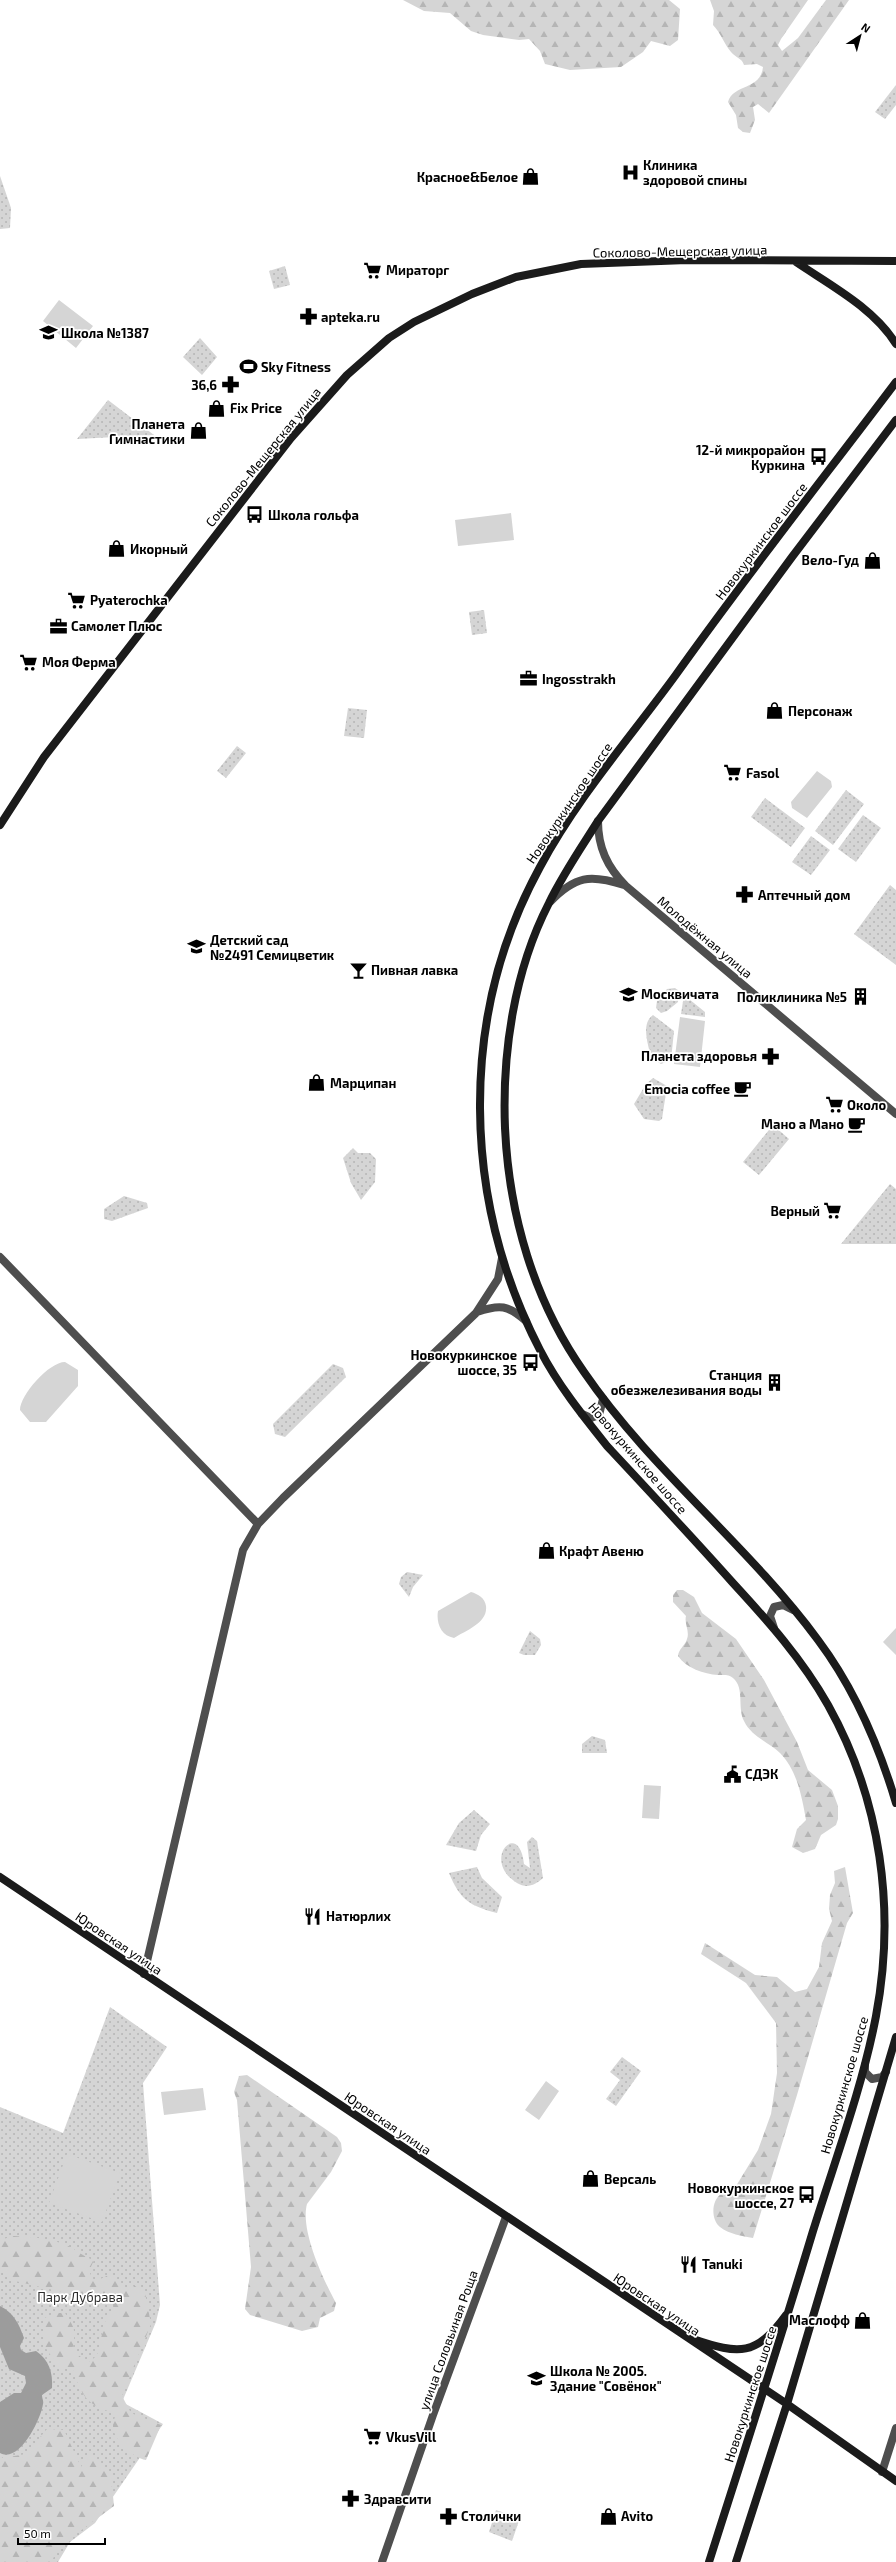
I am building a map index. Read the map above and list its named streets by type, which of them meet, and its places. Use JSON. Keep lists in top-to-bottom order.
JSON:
{
  "streets": {
    "main road": ["Соколово-Мещерская улица", "Новокуркинское шоссе", "Юровская улица"],
    "street": ["Молодёжная улица", "улица Соловьиная Роща"]
  },
  "crossings": [
    ["Новокуркинское шоссе", "Молодёжная улица"],
    ["Новокуркинское шоссе", "Юровская улица"],
    ["Юровская улица", "улица Соловьиная Роща"]
  ],
  "parks": ["Парк Дубрава"],
  "places": {
    "hospital": ["Клиника здоровой спины"],
    "shop": [
      "Красное&Белое",
      "Fix Price",
      "Планета Гимнастики",
      "Икорный",
      "Вело-Гуд",
      "Персонаж",
      "Марципан",
      "Крафт Авеню",
      "Версаль",
      "Маслофф",
      "Avito"
    ],
    "supermarket": [
      "Мираторг",
      "Pyaterochka",
      "Моя Ферма",
      "Fasol",
      "Около",
      "Верный",
      "VkusVill"
    ],
    "pharmacy": [
      "apteka.ru",
      "36,6",
      "Аптечный дом",
      "Планета здоровья",
      "Здравсити",
      "Столички"
    ],
    "school or university": [
      "Школа №1387",
      "Детский сад №2491 Семицветик",
      "Москвичата",
      "Школа № 2005. Здание \"Совёнок\""
    ],
    "sports": ["Sky Fitness"],
    "bus stop": [
      "12-й микрорайон Куркина",
      "Школа гольфа",
      "Новокуркинское шоссе, 35",
      "Новокуркинское шоссе, 27"
    ],
    "office": ["Самолет Плюс", "Ingosstrakh"],
    "bar": ["Пивная лавка"],
    "building": ["Поликлиника №5", "Станция обезжелезивания воды"],
    "cafe": ["Emocia coffee", "Мано а Мано"],
    "public building": ["СДЭК"],
    "restaurant": ["Натюрлих", "Tanuki"]
  },
  "scale_bar": "50 m",
  "north": "top right"
}
